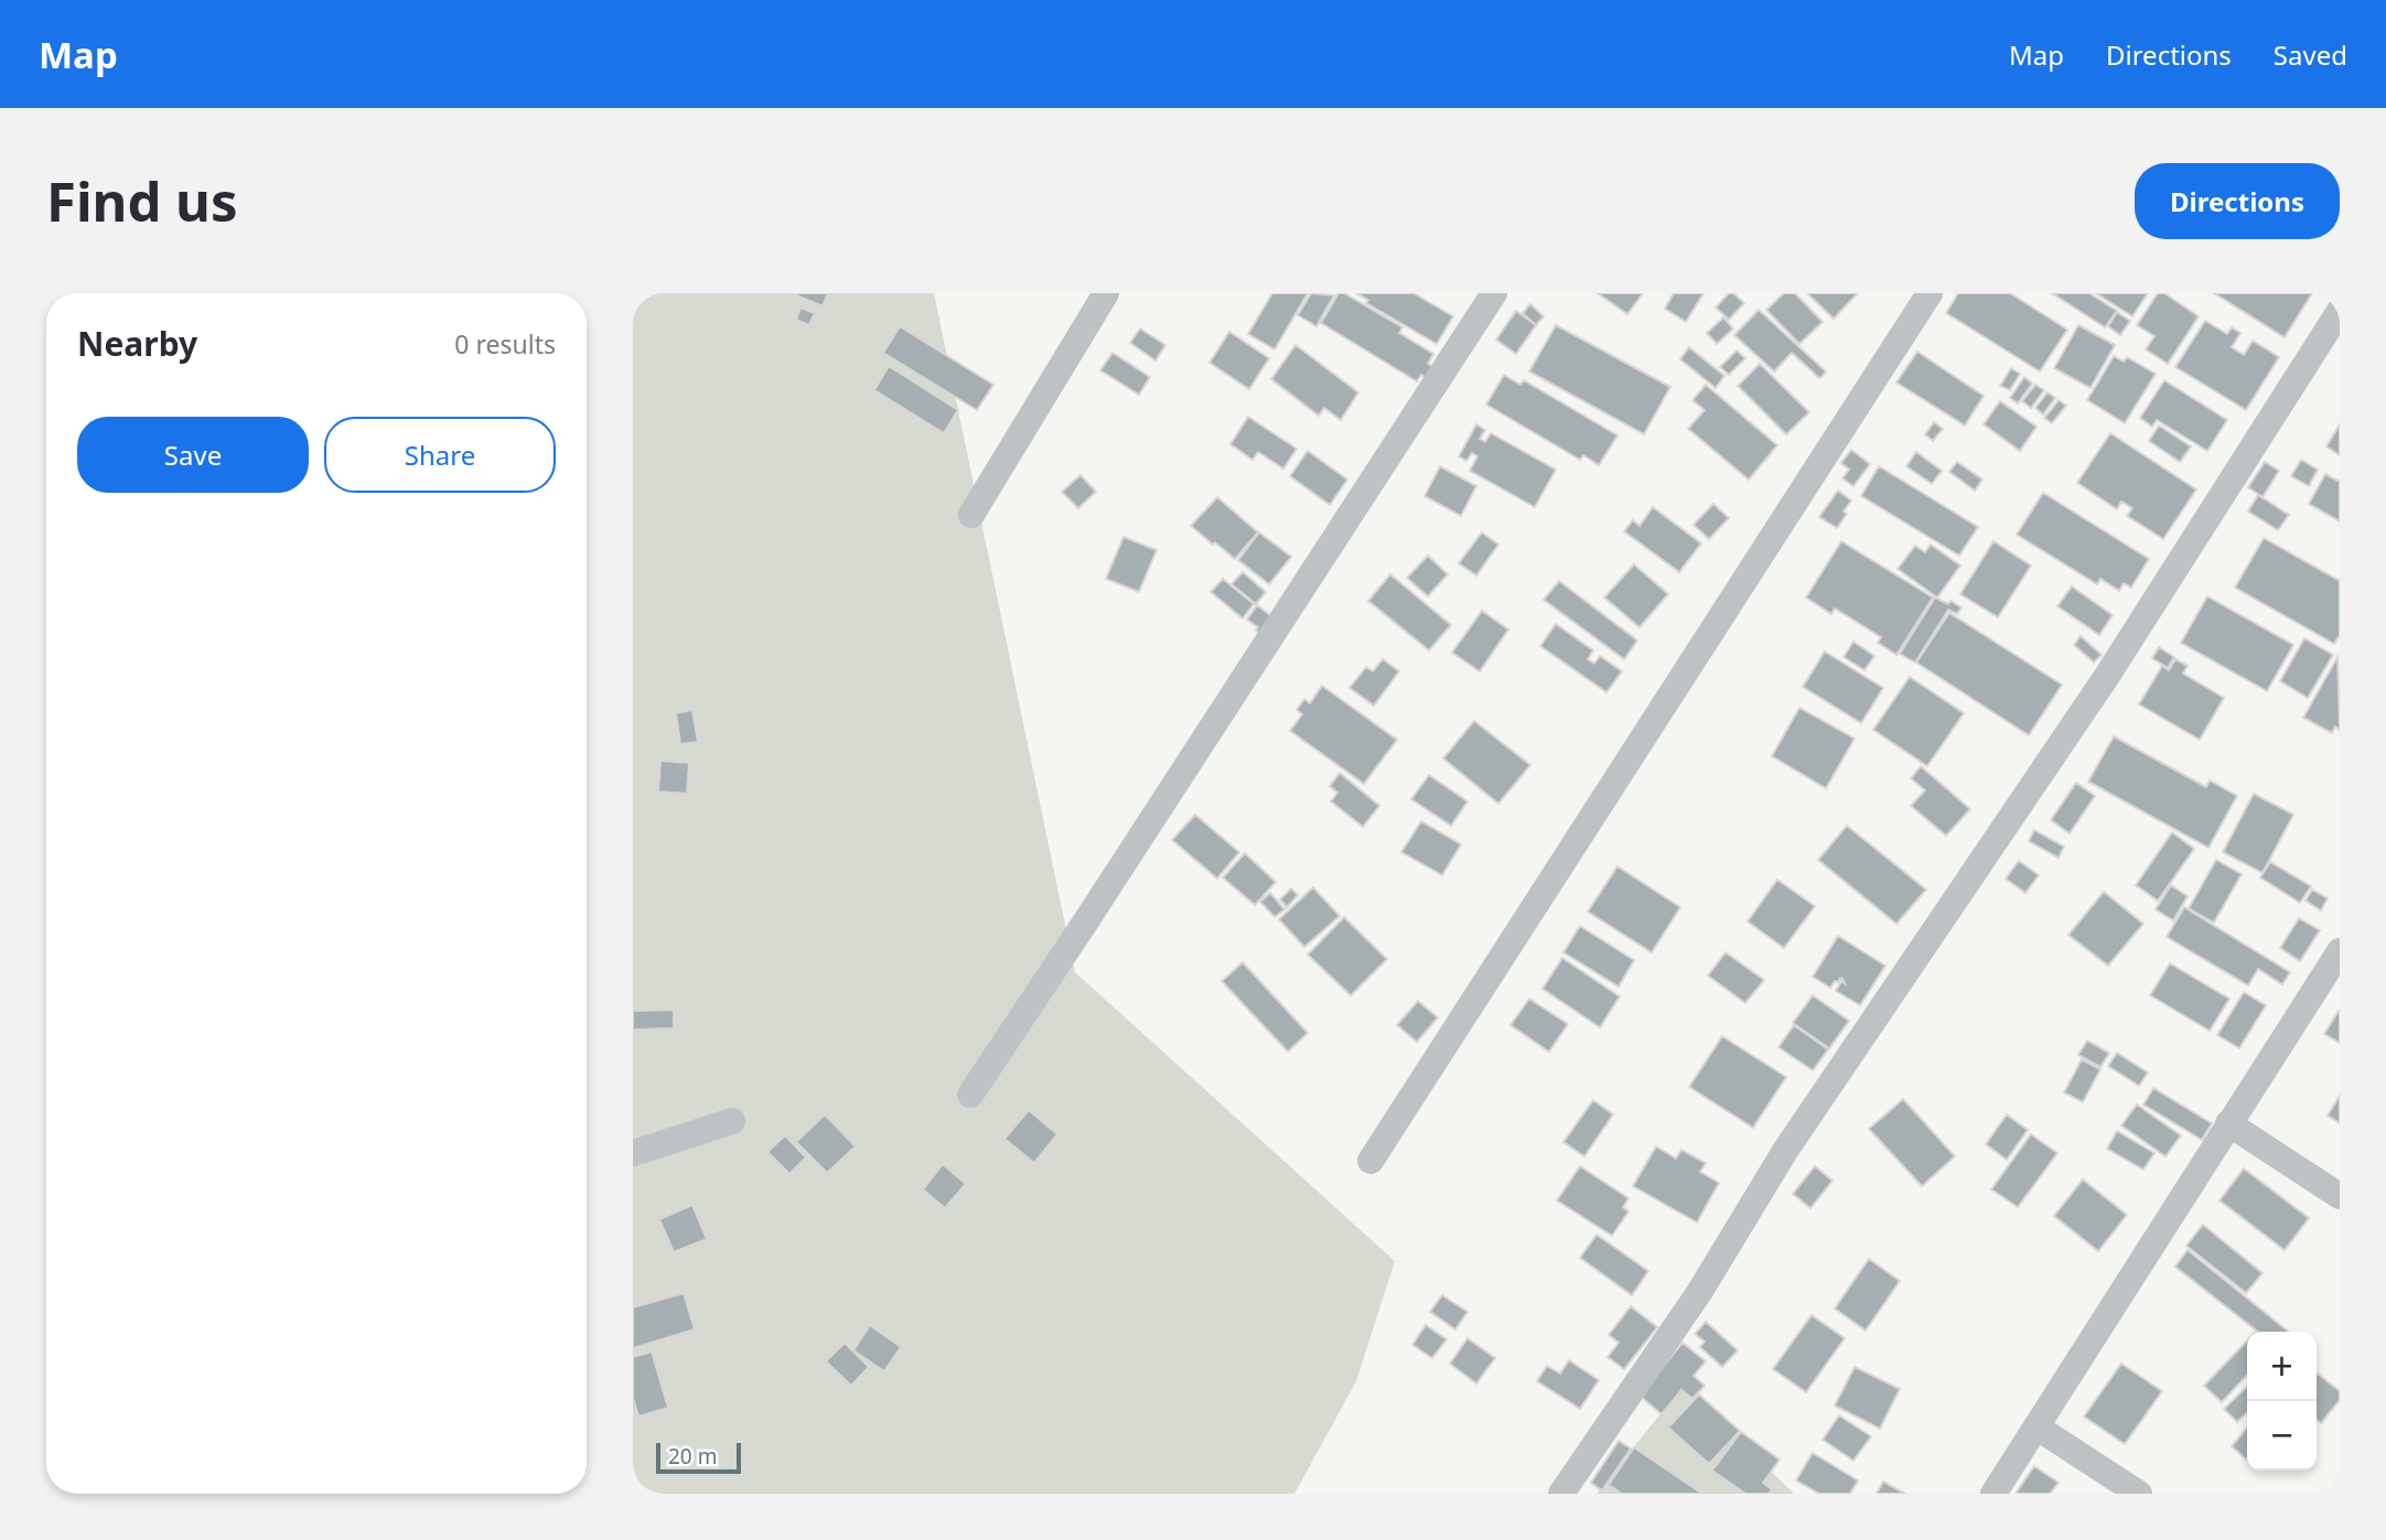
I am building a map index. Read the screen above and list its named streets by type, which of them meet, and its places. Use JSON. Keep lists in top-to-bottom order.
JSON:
{
  "scale_bar": "20 m",
  "page": {
    "header": "Map",
    "nav": ["Map", "Directions", "Saved"],
    "buttons": [
      "Directions",
      ["Save", "Share"]
    ],
    "title": "Find us",
    "heading": ["Nearby", "0 results"],
    "map_buttons": ["+", "−"],
    "scale": "20 m"
  }
}
